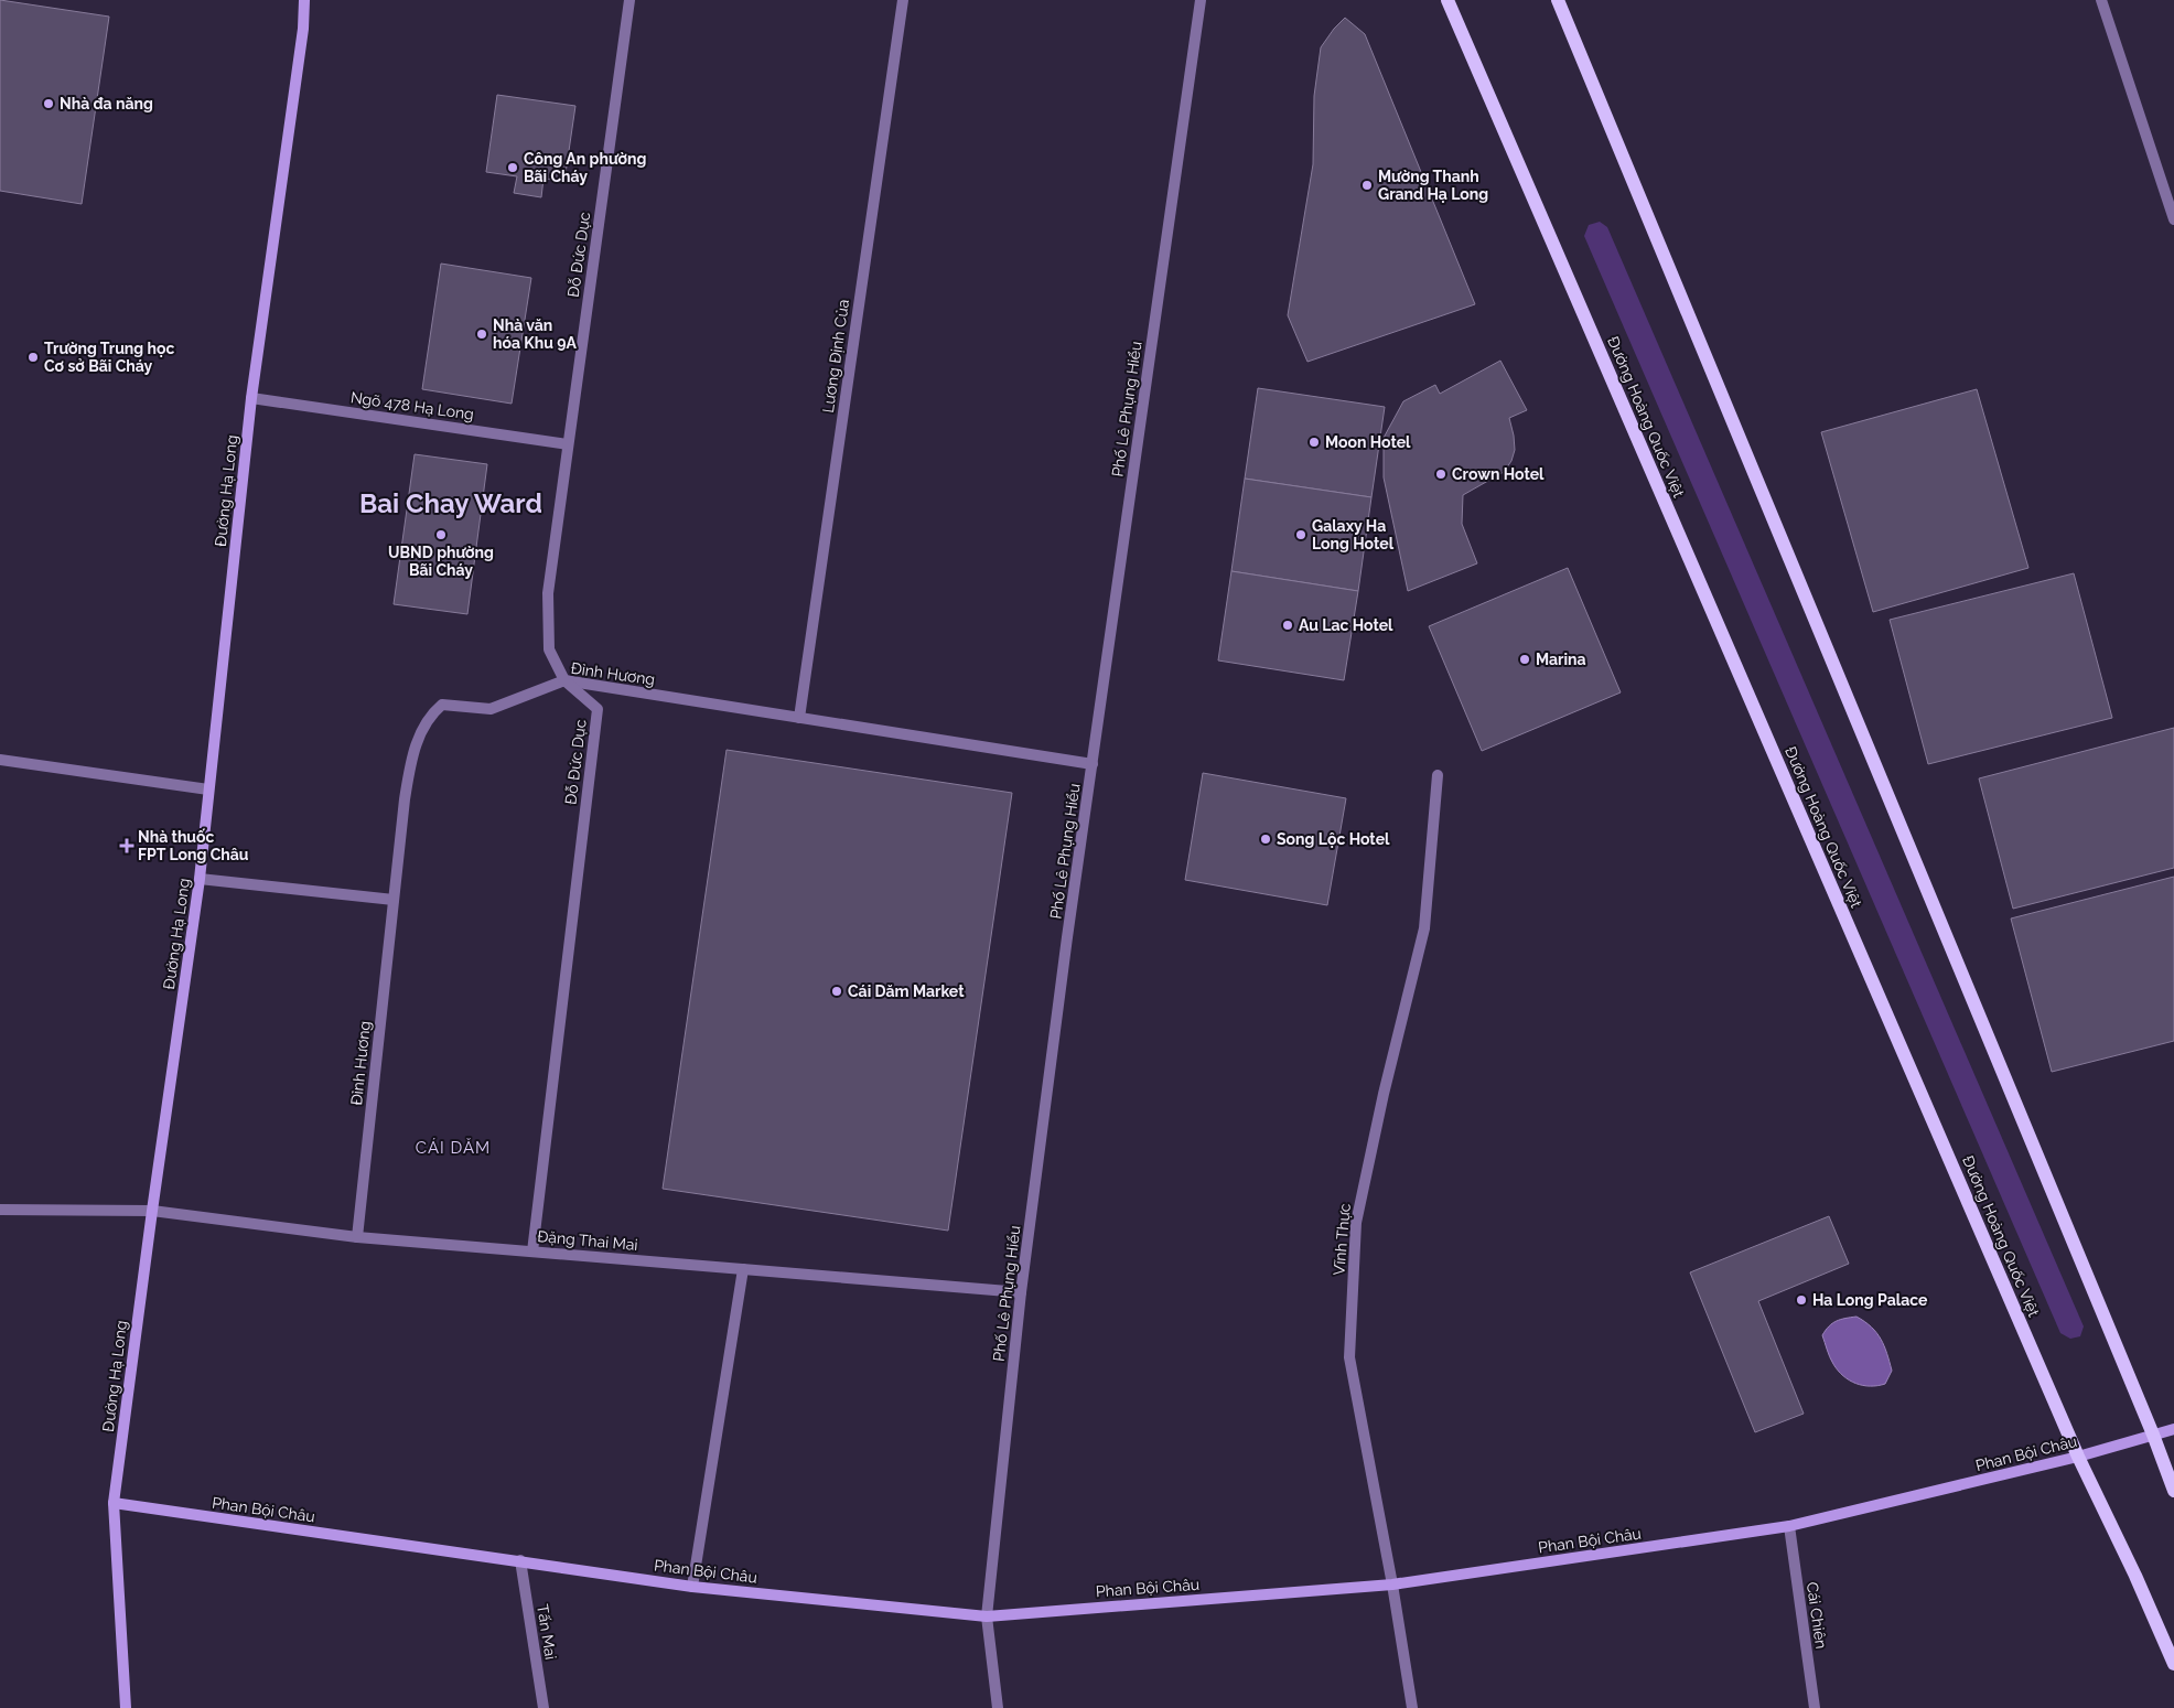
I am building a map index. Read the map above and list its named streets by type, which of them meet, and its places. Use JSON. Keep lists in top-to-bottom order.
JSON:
{
  "streets": {
    "main road": ["Đường Hoàng Quốc Việt"],
    "street": [
      "Đỗ Đức Dục",
      "Lương Định Của",
      "Ngõ 478 Hạ Long",
      "Phố Lê Phụng Hiểu",
      "Đường Hạ Long",
      "Đỉnh Hương",
      "Vĩnh Thực",
      "Đặng Thai Mai",
      "Phan Bội Châu",
      "Cái Chiên",
      "Tấn Mai"
    ]
  },
  "crossings": [
    ["Đỗ Đức Dục", "Ngõ 478 Hạ Long"],
    ["Đỗ Đức Dục", "Đỉnh Hương"],
    ["Đỗ Đức Dục", "Đặng Thai Mai"],
    ["Lương Định Của", "Đỉnh Hương"],
    ["Ngõ 478 Hạ Long", "Đường Hạ Long"],
    ["Phố Lê Phụng Hiểu", "Đỉnh Hương"],
    ["Phố Lê Phụng Hiểu", "Đặng Thai Mai"],
    ["Phố Lê Phụng Hiểu", "Phan Bội Châu"],
    ["Đường Hoàng Quốc Việt", "Phan Bội Châu"],
    ["Đường Hạ Long", "Đặng Thai Mai"],
    ["Đường Hạ Long", "Phan Bội Châu"],
    ["Đỉnh Hương", "Đặng Thai Mai"],
    ["Vĩnh Thực", "Phan Bội Châu"],
    ["Phan Bội Châu", "Cái Chiên"],
    ["Phan Bội Châu", "Tấn Mai"]
  ],
  "districts": ["Bai Chay Ward", "CÁI DĂM"],
  "places": {
    "other": [
      "Nhà đa năng",
      "Công An phường Bãi Cháy",
      "Mường Thanh Grand Hạ Long",
      "Nhà văn hóa Khu 9A",
      "Trường Trung học Cơ sở Bãi Cháy",
      "Moon Hotel",
      "Crown Hotel",
      "UBND phường Bãi Cháy",
      "Galaxy Ha Long Hotel",
      "Au Lac Hotel",
      "Marina",
      "Song Lộc Hotel",
      "Cái Dăm Market",
      "Ha Long Palace"
    ],
    "health": ["Nhà thuốc FPT Long Châu"]
  }
}
